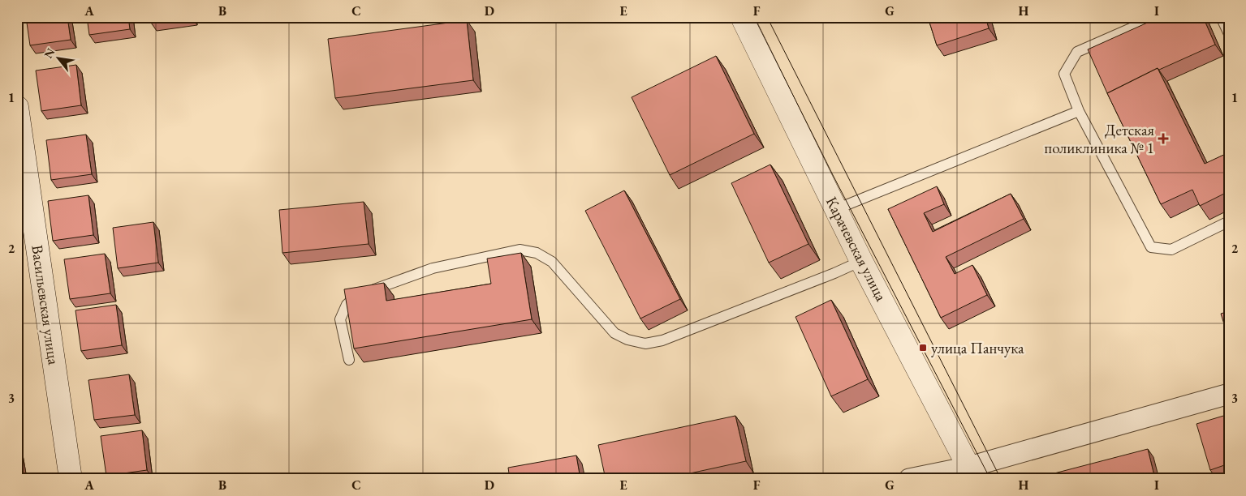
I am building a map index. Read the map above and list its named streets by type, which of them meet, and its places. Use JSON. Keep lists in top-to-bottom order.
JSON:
{
  "streets": {
    "street": ["Карачевская улица", "Васильевская улица"]
  },
  "places": {
    "health": ["Детская поликлиника № 1"],
    "transit": ["улица Панчука"]
  },
  "north": "top left",
  "grid": {
    "columns": [
      "A",
      "B",
      "C",
      "D",
      "E",
      "F",
      "G",
      "H",
      "I"
    ],
    "rows": ["1", "2", "3"]
  }
}
